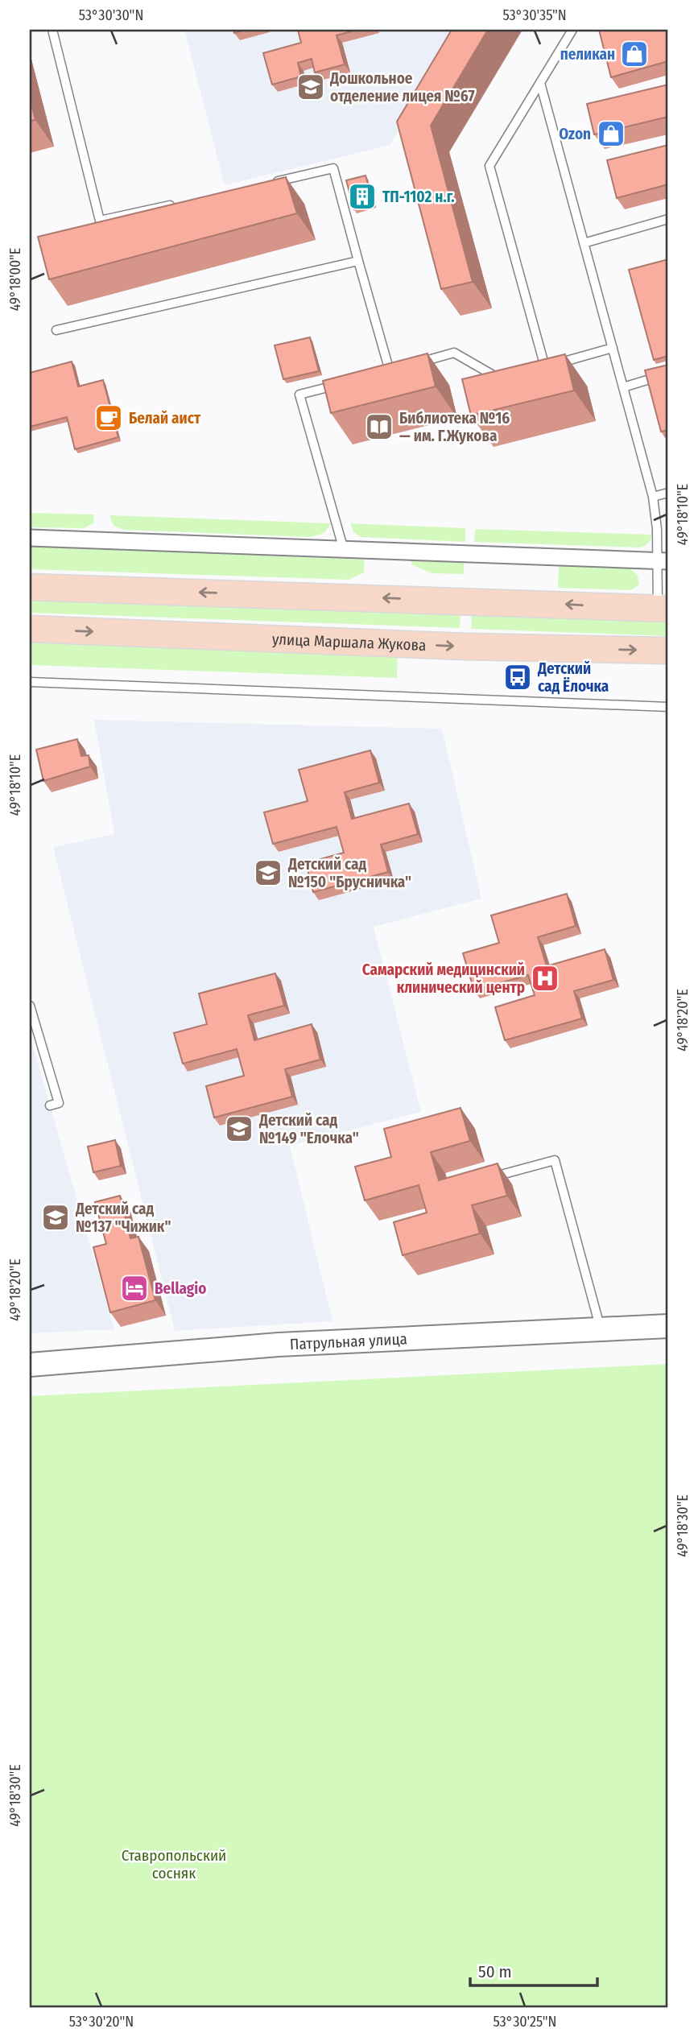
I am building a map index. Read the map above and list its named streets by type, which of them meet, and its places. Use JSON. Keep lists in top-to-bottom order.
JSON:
{
  "streets": {
    "main road": ["улица Маршала Жукова"],
    "street": ["Патрульная улица"]
  },
  "parks": ["Ставропольский сосняк"],
  "places": {
    "shop": ["пеликан", "Ozon"],
    "school or university": [
      "Дошкольное отделение лицея №67",
      "Детский сад №150 \"Брусничка\"",
      "Детский сад №149 \"Елочка\"",
      "Детский сад №137 \"Чижик\""
    ],
    "building": ["ТП-1102 н.г."],
    "cafe": ["Белай аист"],
    "library": ["Библиотека №16 — им. Г.Жукова"],
    "bus stop": ["Детский сад Ёлочка"],
    "hospital": ["Самарский медицинский клинический центр"],
    "hotel": ["Bellagio"]
  },
  "scale_bar": "50 m",
  "coordinates": [
    "53°30'30\"N",
    "53°30'35\"N",
    "49°18'00\"E",
    "49°18'10\"E",
    "49°18'20\"E",
    "49°18'30\"E",
    "53°30'20\"N",
    "53°30'25\"N"
  ]
}
